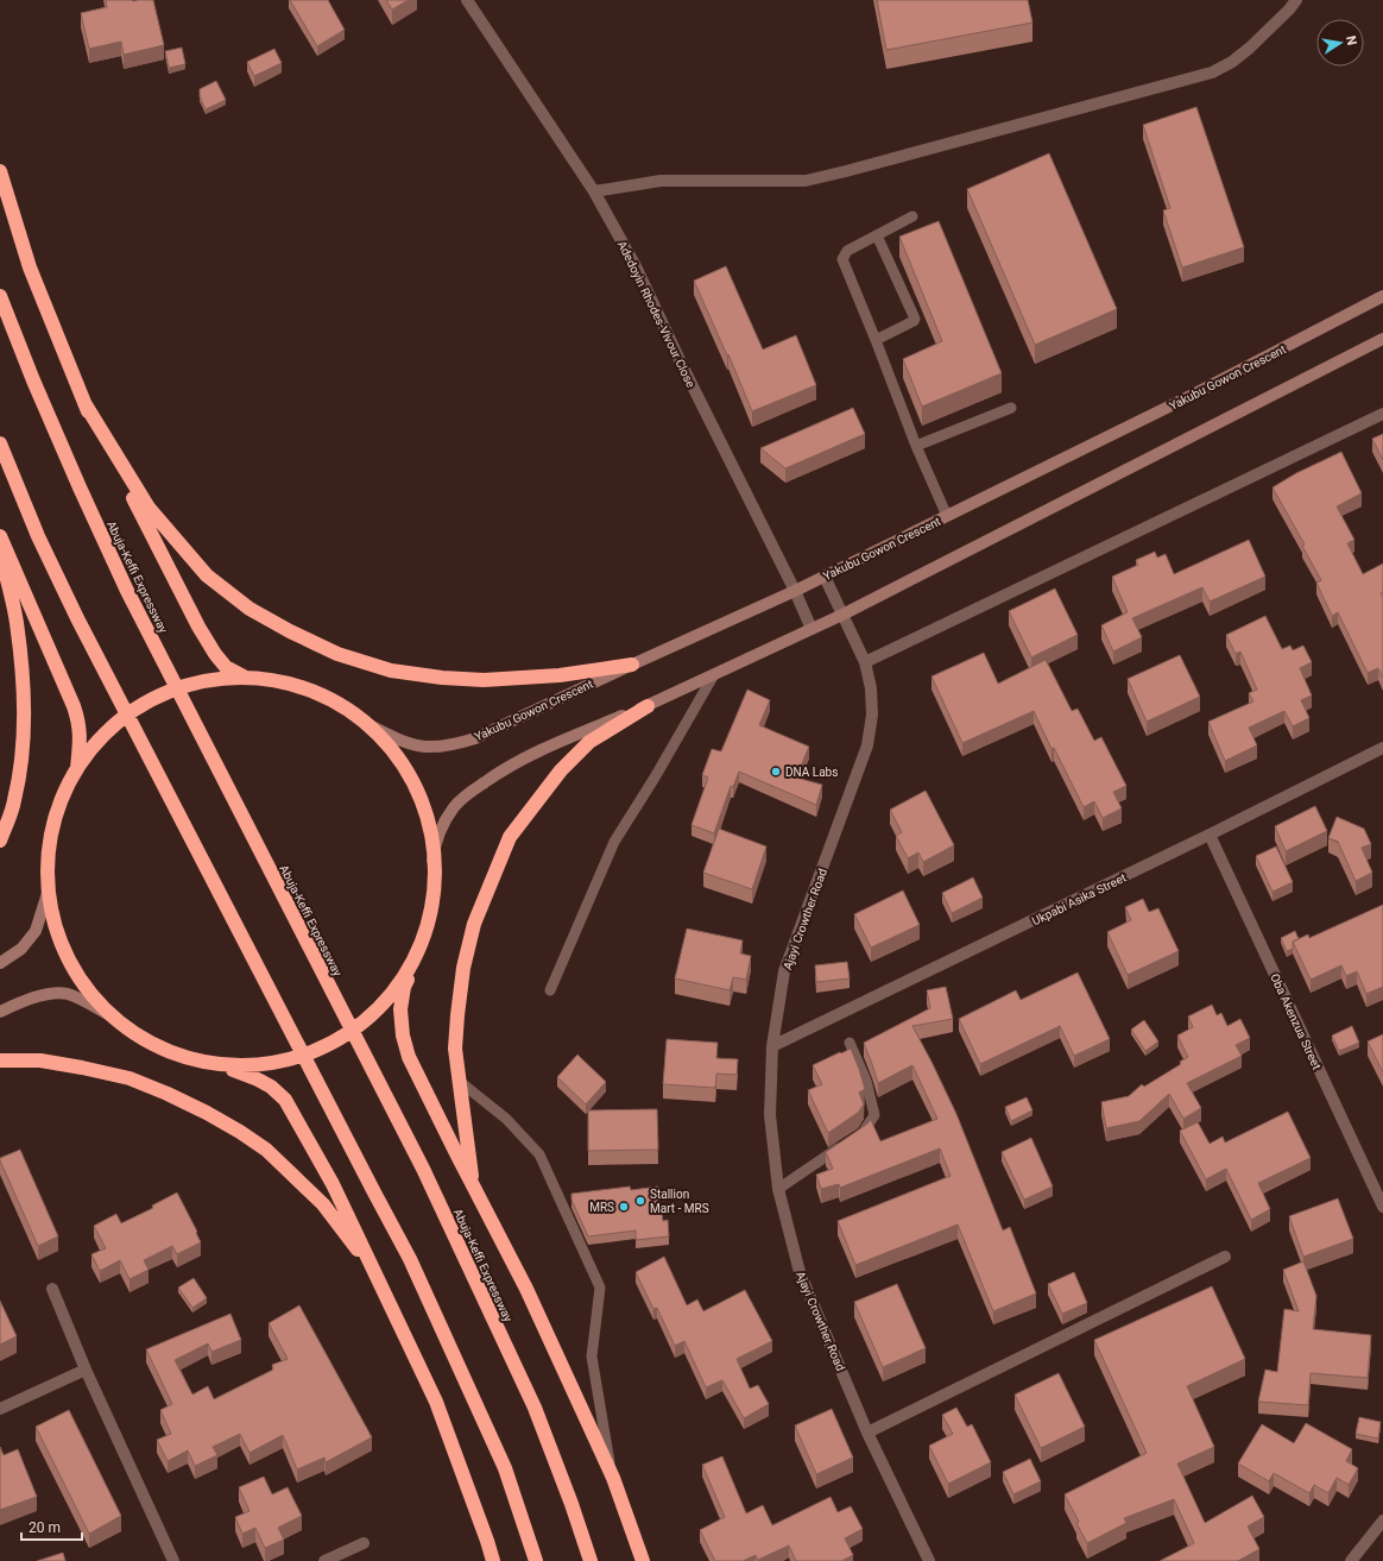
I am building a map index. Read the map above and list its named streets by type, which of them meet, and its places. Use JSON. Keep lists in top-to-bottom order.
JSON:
{
  "streets": {
    "highway": ["Abuja-Keffi Expressway"],
    "main road": ["Yakubu Gowon Crescent"],
    "street": [
      "Adedoyin Rhodes-Vivour Close",
      "Ukpabi Asika Street",
      "Ajayi Crowther Road",
      "Oba Akenzua Street"
    ]
  },
  "crossings": [
    ["Adedoyin Rhodes-Vivour Close", "Yakubu Gowon Crescent"],
    ["Yakubu Gowon Crescent", "Ajayi Crowther Road"],
    ["Ukpabi Asika Street", "Ajayi Crowther Road"],
    ["Ukpabi Asika Street", "Oba Akenzua Street"]
  ],
  "places": ["DNA Labs", "Stallion Mart - MRS", "MRS"],
  "scale_bar": "20 m",
  "north": "right"
}
